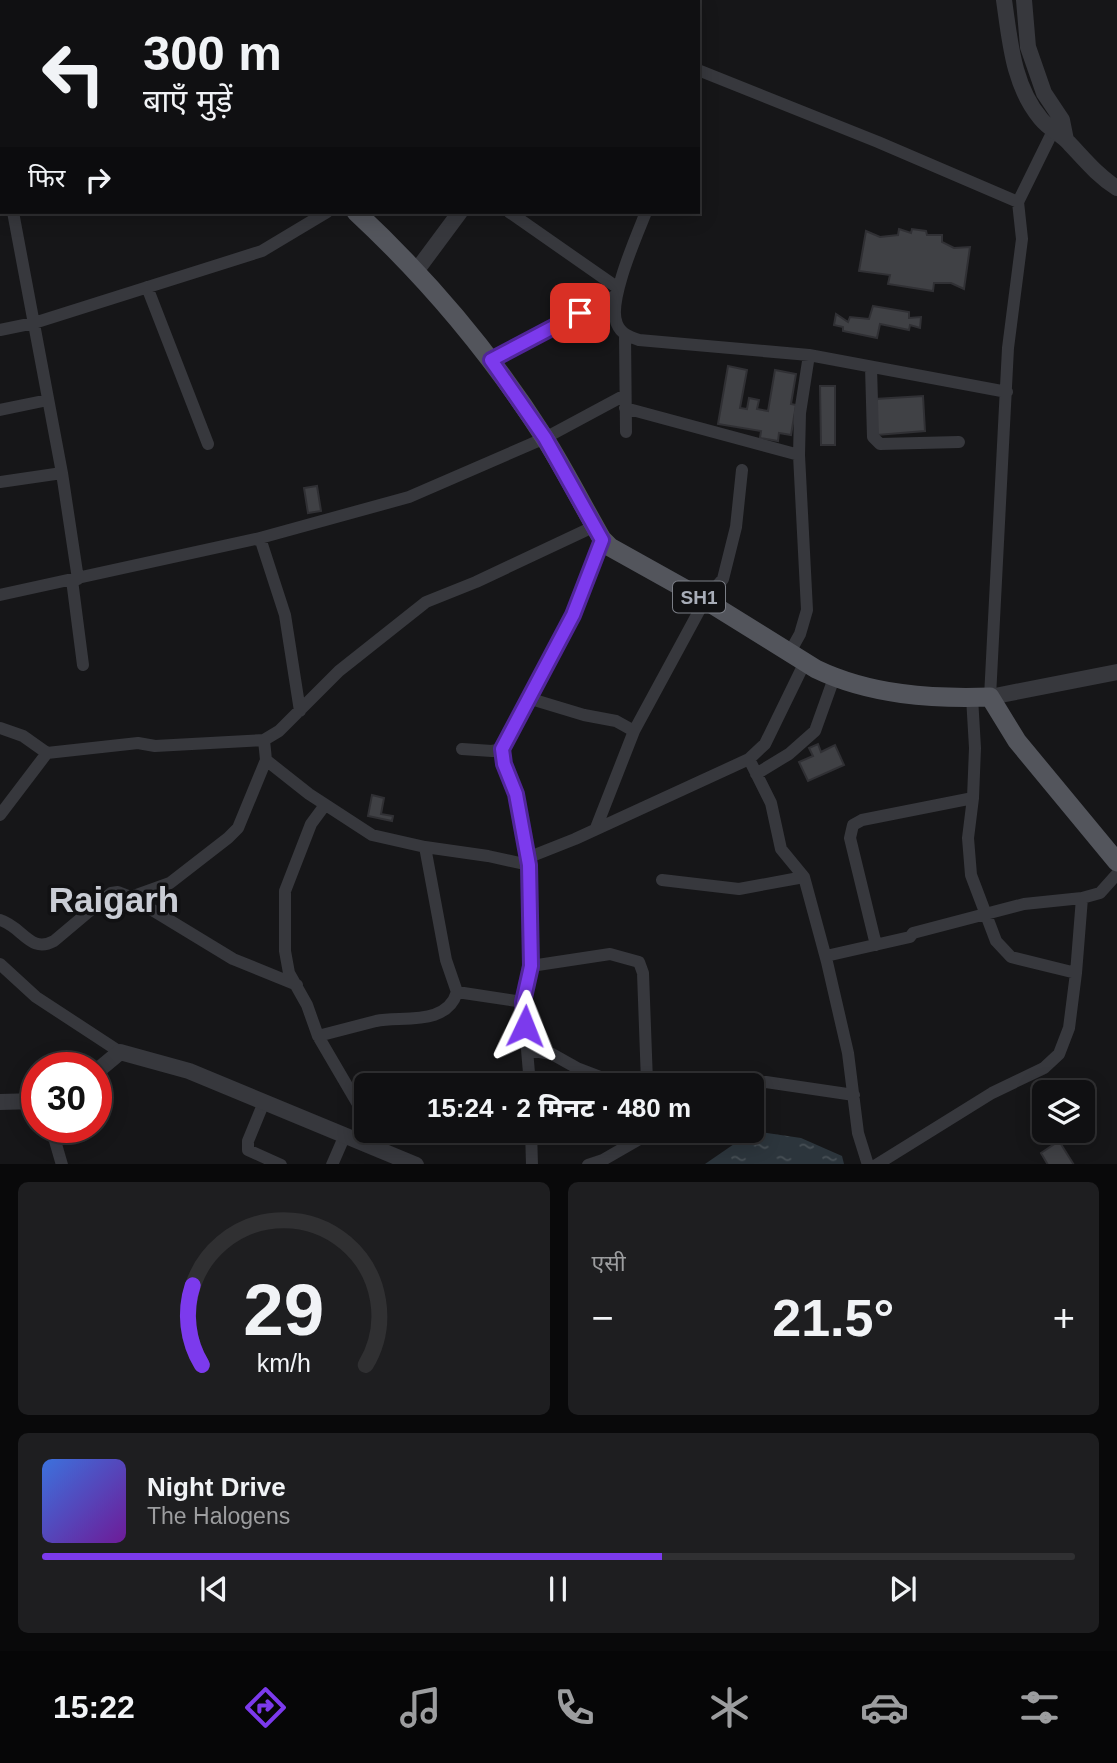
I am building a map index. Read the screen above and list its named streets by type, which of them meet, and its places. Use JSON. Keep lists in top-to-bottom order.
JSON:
{
  "streets": {
    "main road": ["SH1"]
  },
  "districts": ["Raigarh"],
  "page": {
    "turn": ["300 m", "बाएँ मुड़ें"],
    "then": "फिर",
    "limit": "30",
    "trip": "15:24 · 2 मिनट · 480 m",
    "tile": "एसी",
    "heat": ["−", "21.5°", "+"],
    "song": ["Night Drive", "The Halogens"],
    "tabs": "15:22",
    "gauge": ["29", "km/h"]
  }
}
